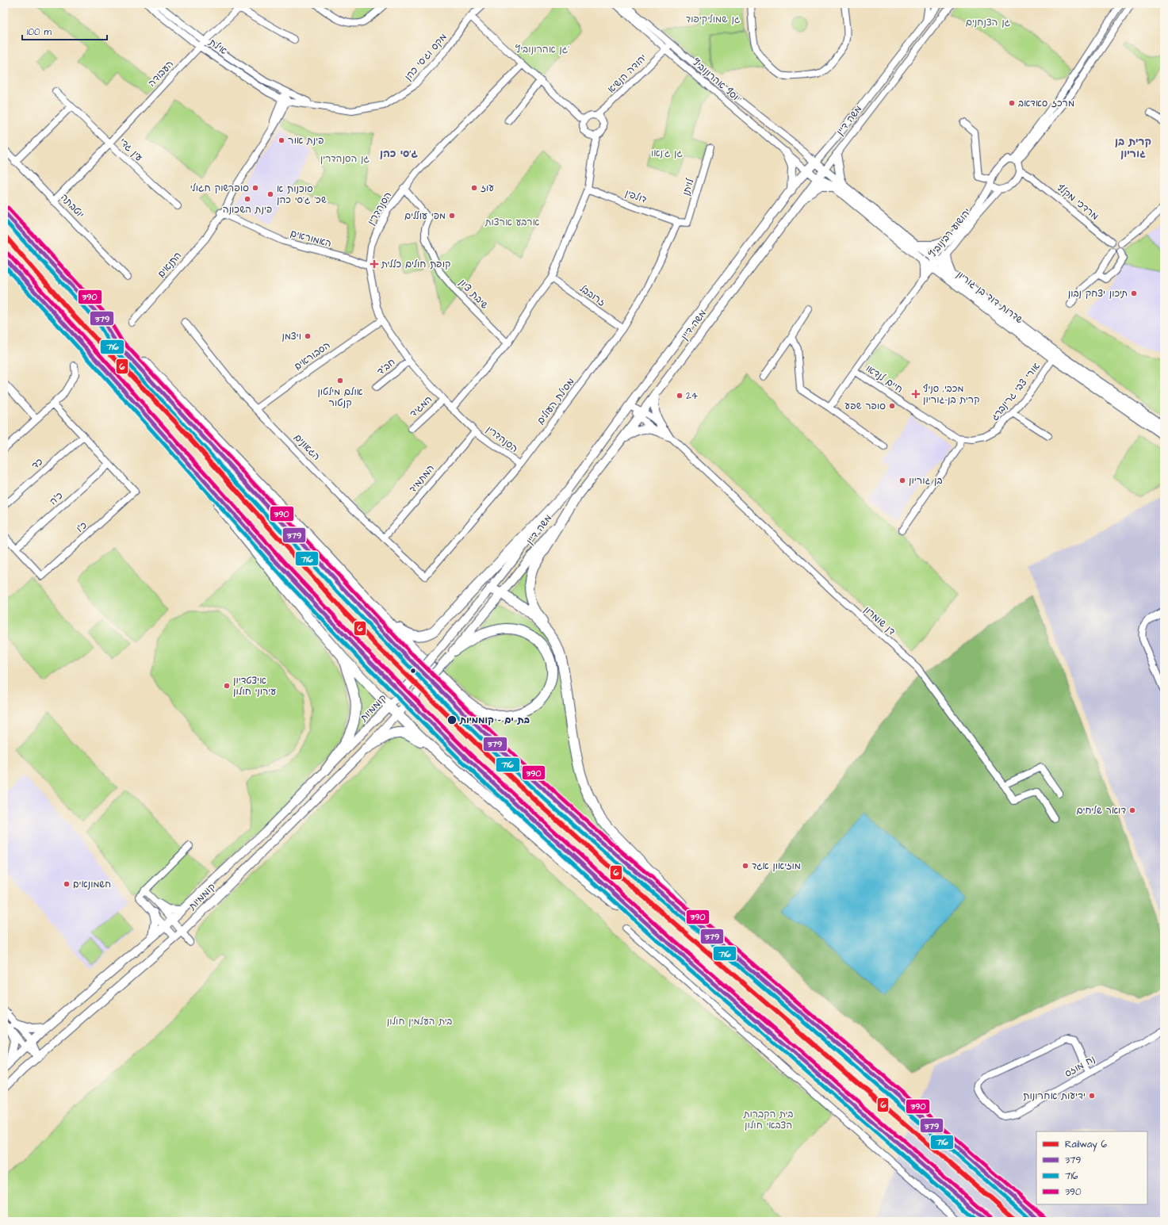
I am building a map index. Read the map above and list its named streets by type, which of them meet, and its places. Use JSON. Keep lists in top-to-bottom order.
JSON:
{
  "streets": {
    "main road": ["משה דיין", "שדרות דוד בן גוריון", "קוממיות"],
    "street": [
      "אילת",
      "מקס וג'סי כהן",
      "העבודה",
      "יהודה הנשיא",
      "יוסף אהרונוביץ'",
      "עין גדי",
      "לויתן",
      "דולפין",
      "מרדכי מקלף",
      "יוטבתה",
      "הסנהדרין",
      "יהושוע רבינוביץ",
      "האמוראים",
      "התנאים",
      "שיבת ציון",
      "זרובבל",
      "הסבוראים",
      "חב\"ד",
      "חיים לנדאו",
      "אורי צבי גרינברג",
      "מסילת העולים",
      "המגיד",
      "הגאונים",
      "כד",
      "המתמיד",
      "כ\"ה",
      "כ\"ו",
      "דן שומרון",
      "נח מוזס"
    ]
  },
  "crossings": [
    ["אילת", "מקס וג'סי כהן"],
    ["אילת", "העבודה"],
    ["אילת", "התנאים"],
    ["מקס וג'סי כהן", "התנאים"],
    ["העבודה", "עין גדי"],
    ["העבודה", "יוטבתה"],
    ["יהודה הנשיא", "יוסף אהרונוביץ'"],
    ["יוסף אהרונוביץ'", "משה דיין"],
    ["יוסף אהרונוביץ'", "שדרות דוד בן גוריון"],
    ["משה דיין", "שדרות דוד בן גוריון"],
    ["משה דיין", "דן שומרון"],
    ["משה דיין", "קוממיות"],
    ["לויתן", "דולפין"],
    ["לויתן", "מסילת העולים"],
    ["דולפין", "מסילת העולים"],
    ["הסנהדרין", "האמוראים"],
    ["הסנהדרין", "שיבת ציון"],
    ["הסנהדרין", "הסבוראים"],
    ["הסנהדרין", "חב\"ד"],
    ["הסנהדרין", "מסילת העולים"],
    ["הסנהדרין", "המגיד"],
    ["הסנהדרין", "המתמיד"],
    ["יהושוע רבינוביץ", "שדרות דוד בן גוריון"],
    ["יהושוע רבינוביץ", "חיים לנדאו"],
    ["האמוראים", "התנאים"],
    ["זרובבל", "מסילת העולים"],
    ["שדרות דוד בן גוריון", "חיים לנדאו"],
    ["שדרות דוד בן גוריון", "אורי צבי גרינברג"],
    ["הסבוראים", "הגאונים"],
    ["חיים לנדאו", "אורי צבי גרינברג"],
    ["מסילת העולים", "הגאונים"],
    ["הגאונים", "המתמיד"],
    ["כ\"ה", "כ\"ו"]
  ],
  "districts": ["קרית בן גוריון", "ג'סי כהן"],
  "parks": [
    "גן שמוליקיפוד",
    "גן הצנחנים",
    "גן אהרונוביץ'",
    "גן ג'נאו",
    "גן הסנהדרין",
    "ארבע ארצות",
    "בית העלמין חולון",
    "בית הקברות הצבאי חולון"
  ],
  "places": {
    "other": [
      "מרכז סאדאב",
      "פינת אור",
      "סופרשוק חגולי",
      "עוז",
      "סוכנות א שכ' ג'סי כהן",
      "פינת השכונה",
      "מפי עוללים",
      "תיכון יצחק נבון",
      "ויצמן",
      "אולם מילטון קנטור",
      "24",
      "סופר שפע",
      "בן גוריון",
      "איצטדיון עירוני חולון",
      "בת ים - קוממיות",
      "דואר שליחים",
      "מוזיאון אגד",
      "חשמונאים",
      "ידיעות אחרונות"
    ],
    "health": ["קופת חולים כללית", "מכבי, סניף קרית בן-גוריון"]
  },
  "lines": [
    "transit line 390",
    "transit line 379",
    "transit line 716",
    "rail line 6"
  ],
  "legend": [
    "Railway 6",
    "379",
    "716",
    "390"
  ],
  "scale_bar": "100 m"
}
